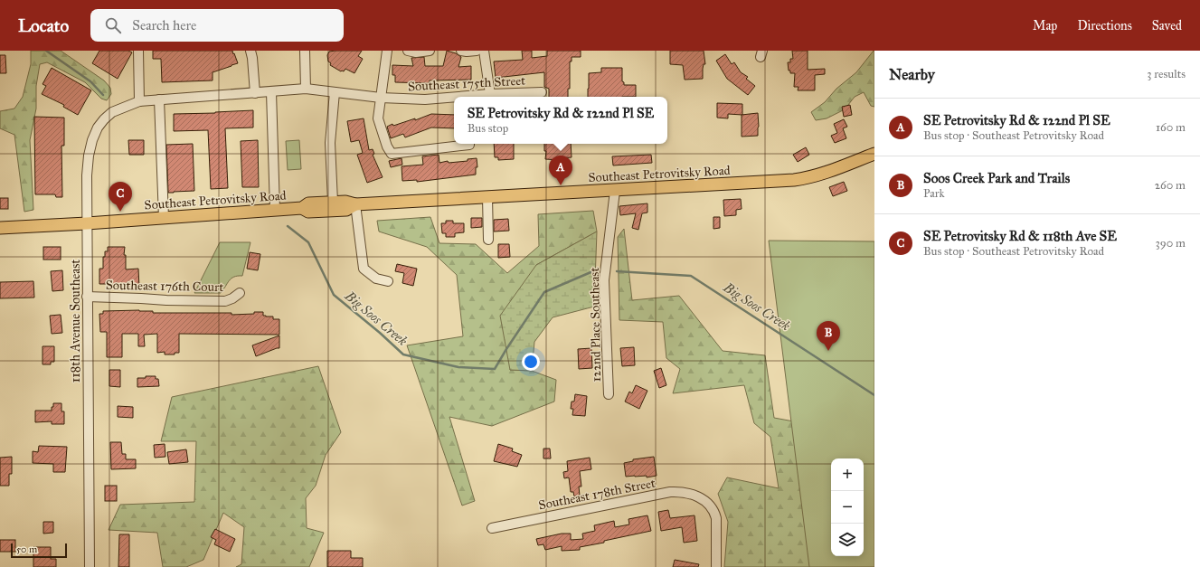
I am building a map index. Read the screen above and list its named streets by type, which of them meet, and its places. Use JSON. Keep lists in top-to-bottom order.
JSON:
{
  "streets": {
    "main road": ["Southeast Petrovitsky Road"],
    "street": [
      "Southeast 175th Street",
      "Southeast 176th Court",
      "118th Avenue Southeast",
      "122nd Place Southeast",
      "Southeast 178th Street"
    ]
  },
  "crossings": [
    ["Southeast Petrovitsky Road", "118th Avenue Southeast"],
    ["Southeast Petrovitsky Road", "122nd Place Southeast"],
    ["Southeast 176th Court", "118th Avenue Southeast"]
  ],
  "water": ["Big Soos Creek"],
  "scale_bar": "50 m",
  "page": {
    "header": "Locato",
    "search": "Search here",
    "nav": ["Map", "Directions", "Saved"],
    "heading": ["Nearby", "3 results"],
    "popup": ["SE Petrovitsky Rd & 122nd Pl SE", "Bus stop"],
    "list": [
      {
        "mark": "A",
        "name": "SE Petrovitsky Rd & 122nd Pl SE",
        "note": "Bus stop · Southeast Petrovitsky Road",
        "value": "160 m"
      },
      {
        "mark": "B",
        "name": "Soos Creek Park and Trails",
        "note": "Park",
        "value": "260 m"
      },
      {
        "mark": "C",
        "name": "SE Petrovitsky Rd & 118th Ave SE",
        "note": "Bus stop · Southeast Petrovitsky Road",
        "value": "390 m"
      }
    ],
    "pins": ["A", "C", "B"],
    "map_buttons": ["+", "−"],
    "scale": "50 m"
  }
}
